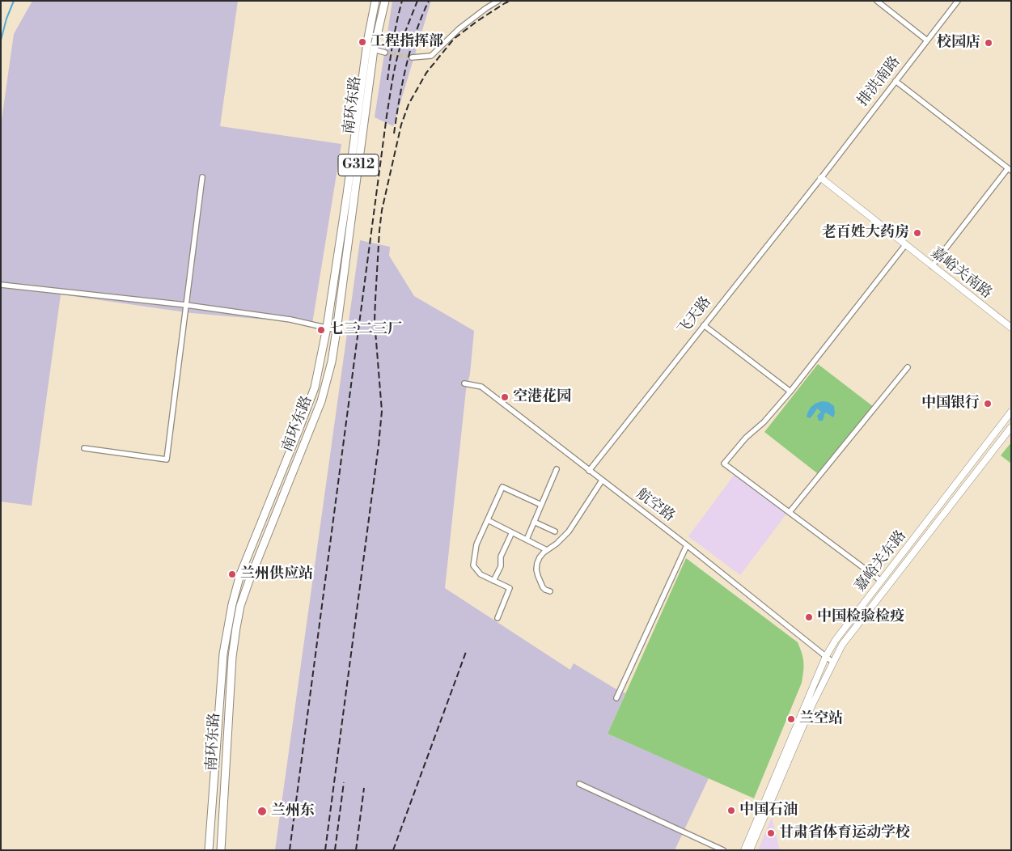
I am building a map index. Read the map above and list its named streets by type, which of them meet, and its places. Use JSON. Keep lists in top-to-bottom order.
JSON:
{
  "streets": {
    "highway": ["南环东路", "G312"],
    "main road": ["嘉峪关南路", "嘉峪关东路"],
    "street": ["排洪南路", "飞天路", "航空路"]
  },
  "crossings": [
    ["排洪南路", "嘉峪关南路"],
    ["排洪南路", "飞天路"],
    ["嘉峪关南路", "飞天路"],
    ["飞天路", "航空路"],
    ["航空路", "嘉峪关东路"]
  ],
  "places": [
    "工程指挥部",
    "校园店",
    "老百姓大药房",
    "七三二三厂",
    "空港花园",
    "中国银行",
    "兰州供应站",
    "中国检验检疫",
    "兰空站",
    "中国石油",
    "兰州东",
    "甘肃省体育运动学校"
  ]
}
